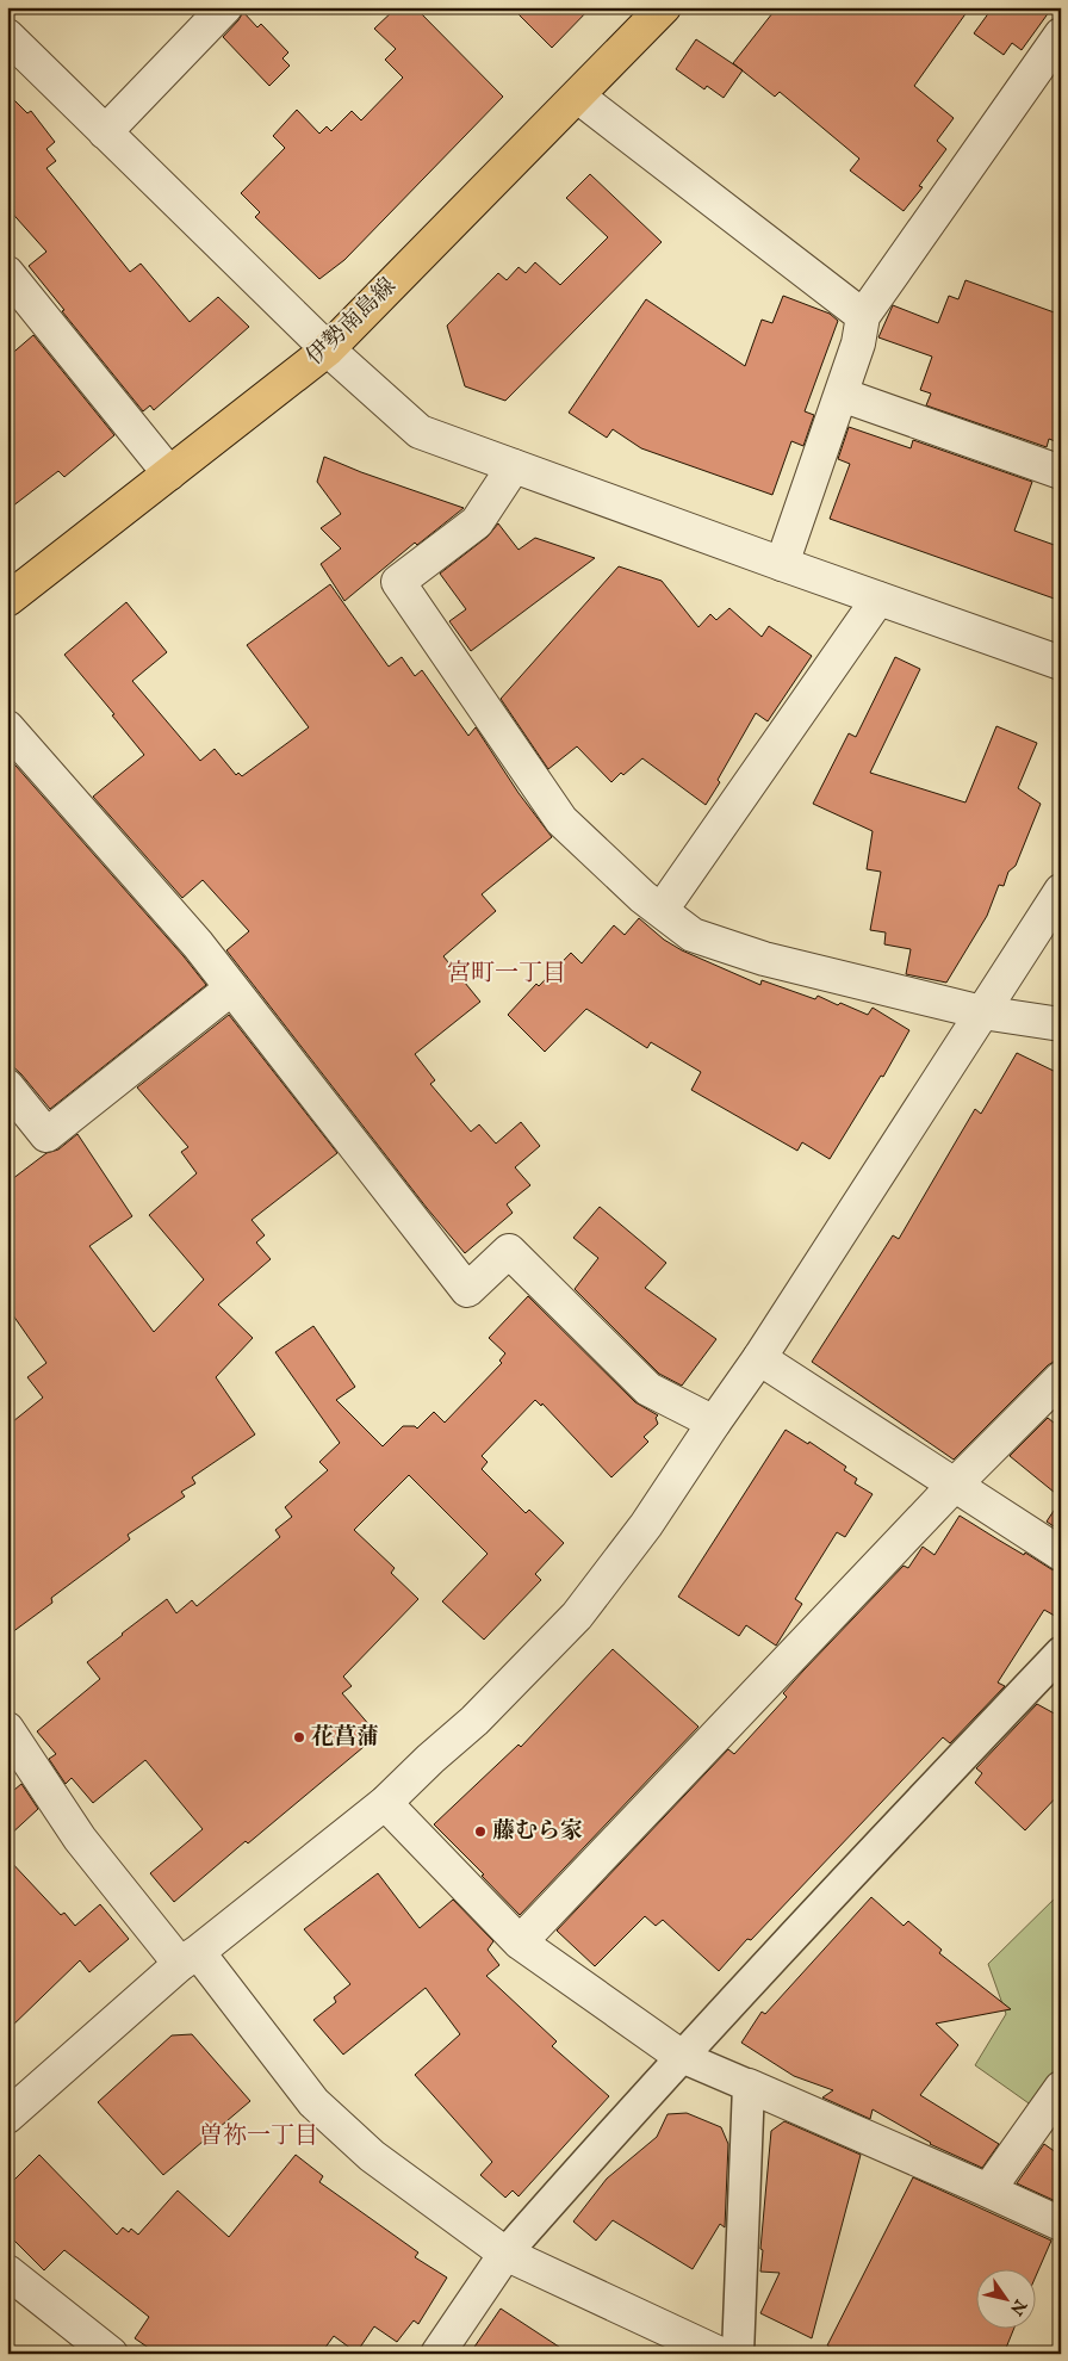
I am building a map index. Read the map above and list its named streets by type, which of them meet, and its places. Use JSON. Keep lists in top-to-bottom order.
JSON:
{
  "streets": {
    "main road": ["伊勢南島線"]
  },
  "districts": ["宮町一丁目", "曽祢一丁目"],
  "places": ["花菖蒲", "藤むら家"],
  "north": "bottom right"
}
